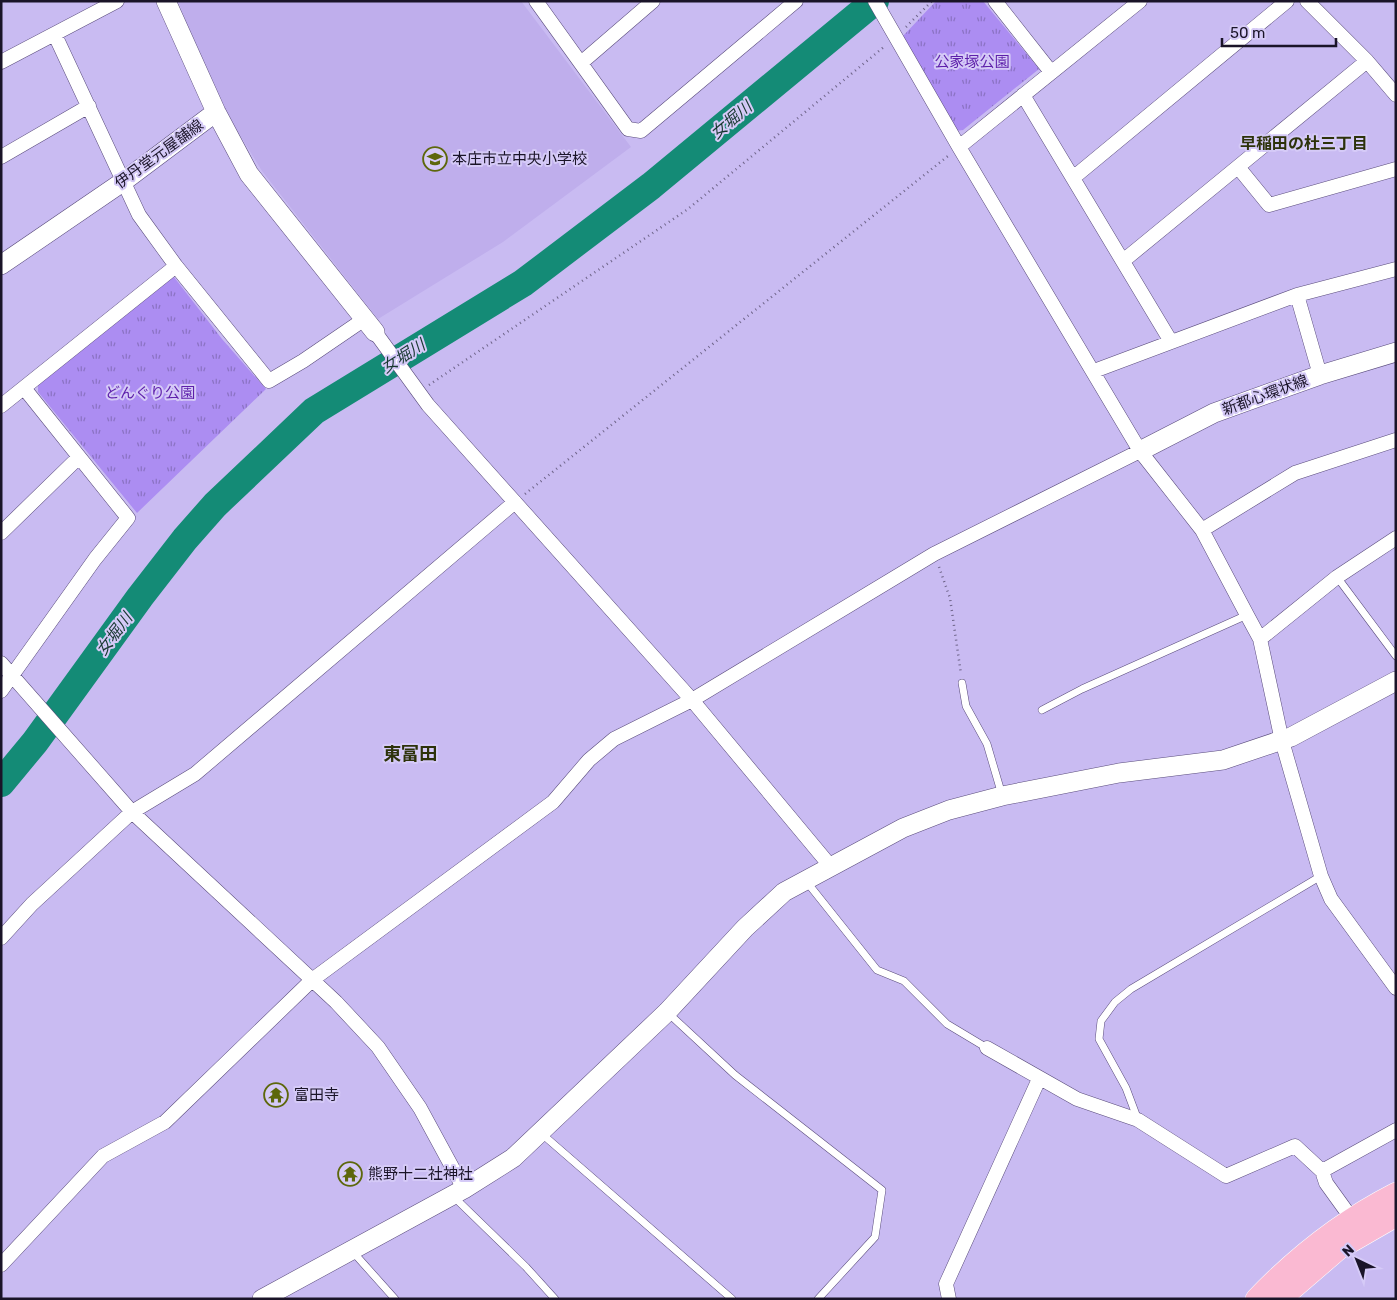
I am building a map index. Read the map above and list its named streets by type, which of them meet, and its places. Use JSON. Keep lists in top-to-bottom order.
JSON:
{
  "streets": {
    "street": ["伊丹堂元屋舗線", "新都心環状線"]
  },
  "districts": ["早稲田の杜三丁目", "東富田"],
  "water": ["女堀川"],
  "parks": ["公家塚公園", "どんぐり公園"],
  "places": {
    "school or university": ["本庄市立中央小学校"],
    "temple": ["富田寺", "熊野十二社神社"]
  },
  "scale_bar": "50 m",
  "north": "top left"
}
